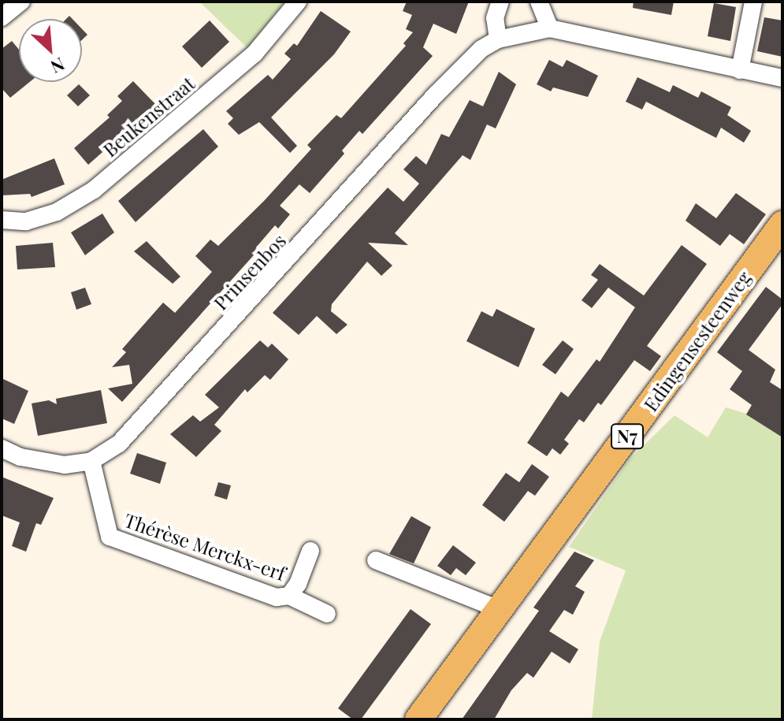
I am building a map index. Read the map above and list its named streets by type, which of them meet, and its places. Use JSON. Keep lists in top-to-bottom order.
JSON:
{
  "streets": {
    "main road": ["Edingensesteenweg", "N7"],
    "street": ["Beukenstraat", "Prinsenbos", "Thérèse Merckx-erf"]
  },
  "crossings": [
    ["Prinsenbos", "Thérèse Merckx-erf"]
  ],
  "north": "bottom right"
}
